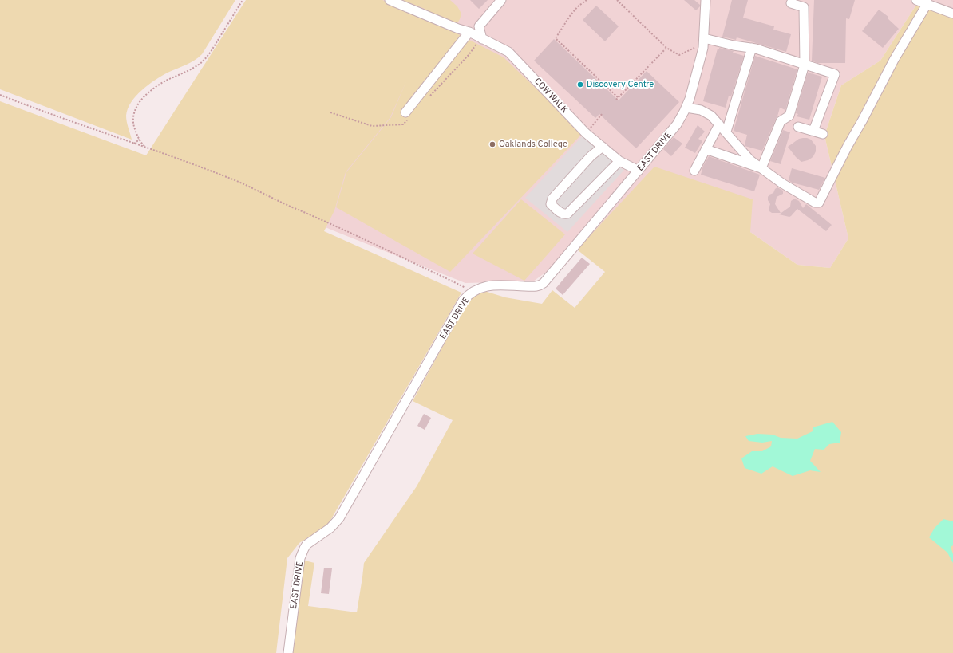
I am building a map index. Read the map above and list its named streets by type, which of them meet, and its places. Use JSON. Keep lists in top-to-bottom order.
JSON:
{
  "streets": {
    "lane": ["COW WALK", "EAST DRIVE"]
  },
  "crossings": [
    ["COW WALK", "EAST DRIVE"]
  ],
  "places": ["Discovery Centre", "Oaklands College"]
}
